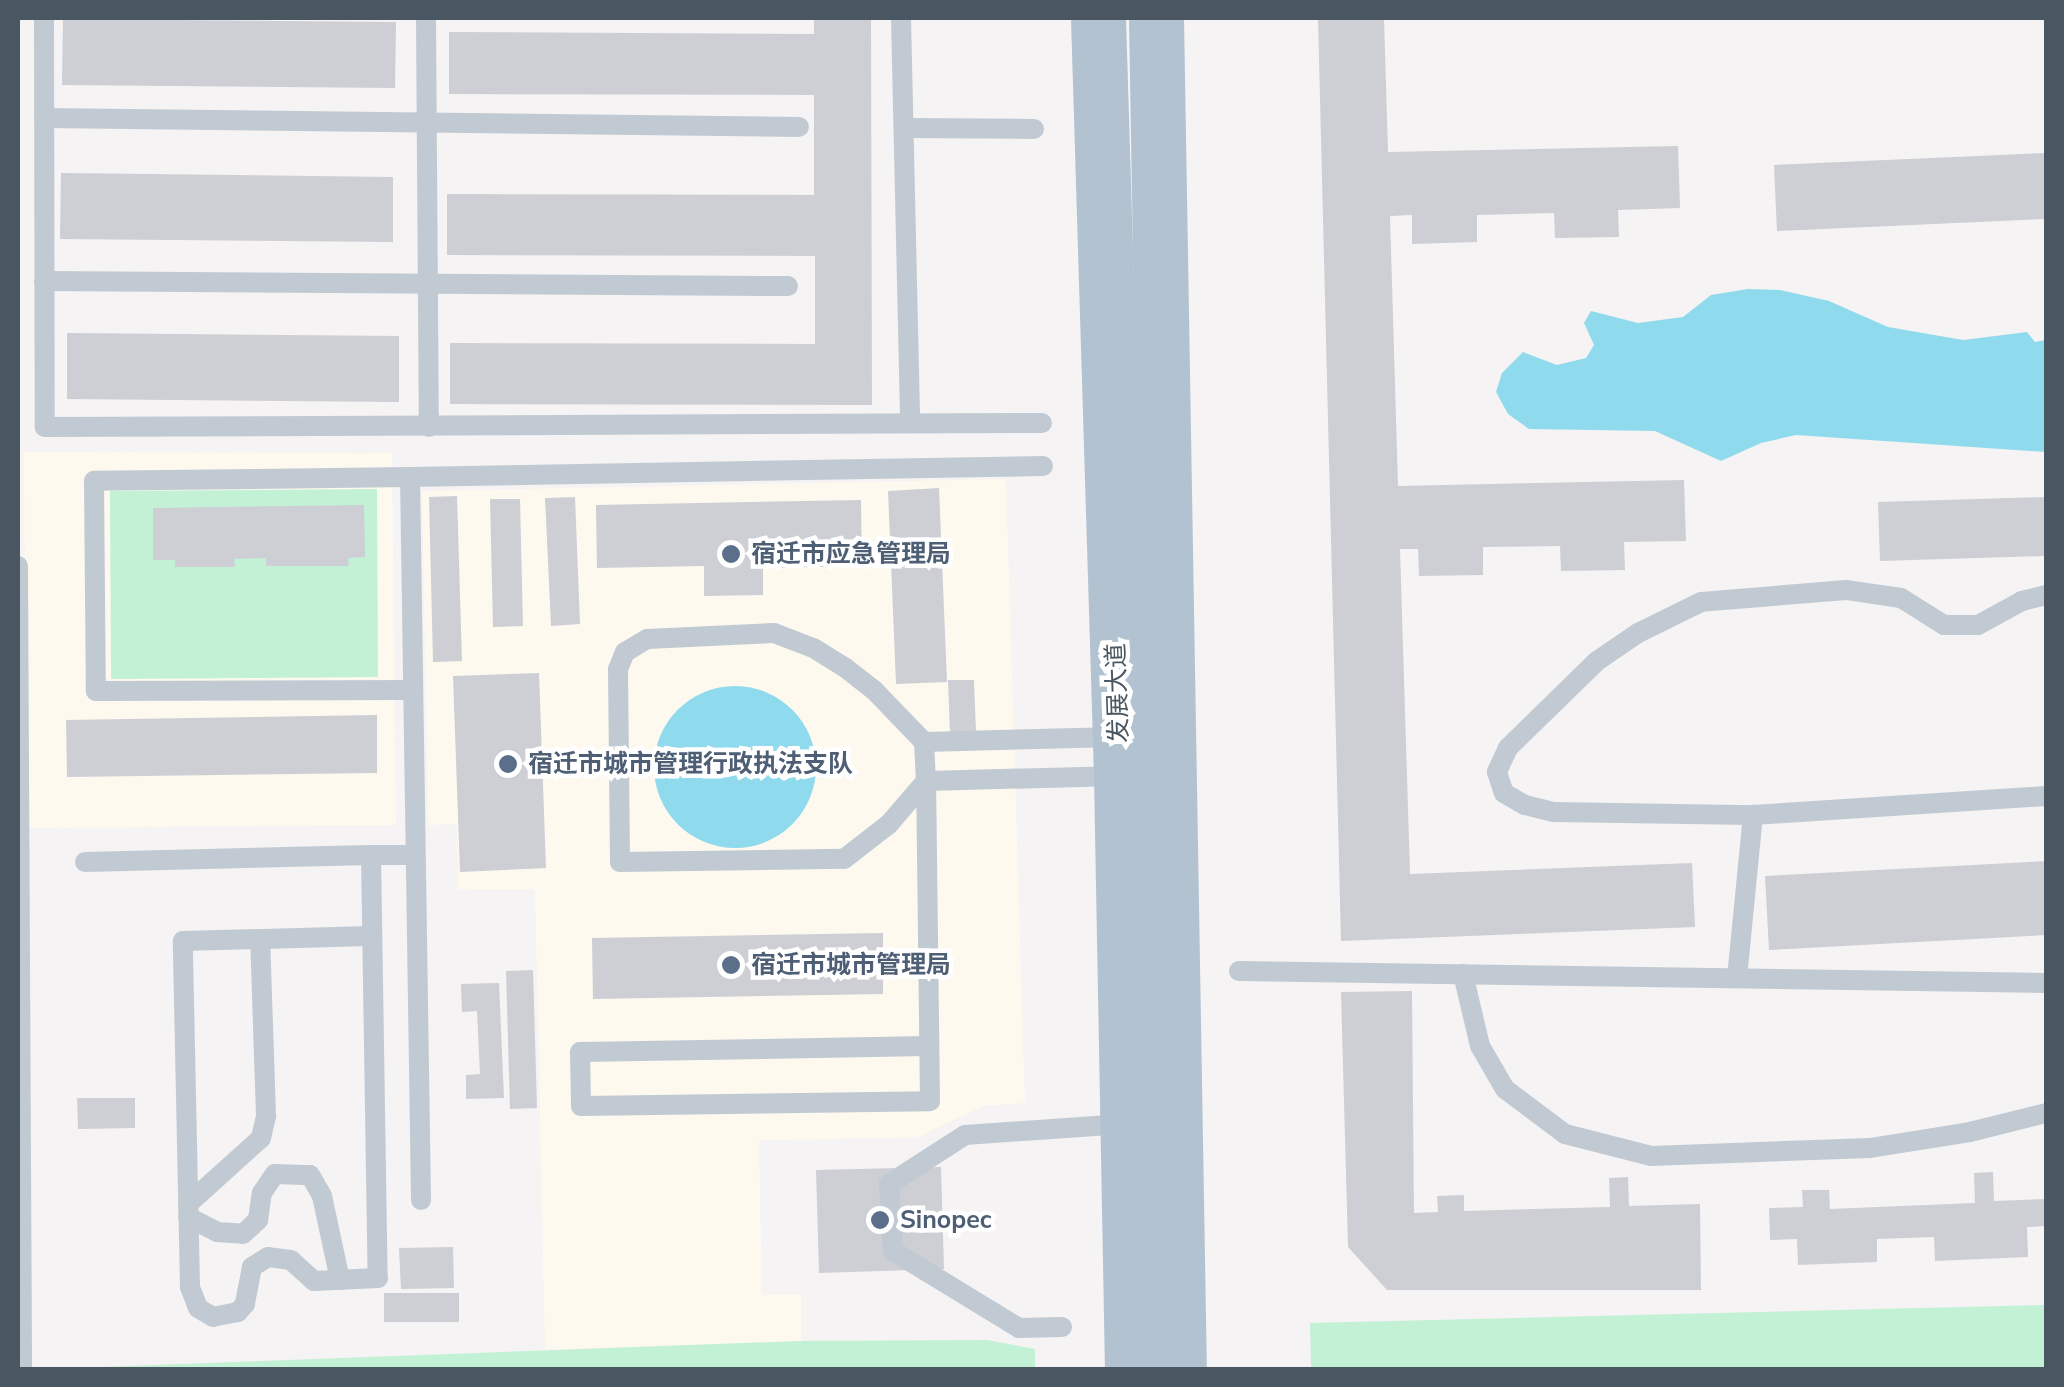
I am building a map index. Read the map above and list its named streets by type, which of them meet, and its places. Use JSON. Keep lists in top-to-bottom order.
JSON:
{
  "streets": {
    "main road": ["发展大道"]
  },
  "places": [
    "宿迁市应急管理局",
    "宿迁市城市管理行政执法支队",
    "宿迁市城市管理局",
    "Sinopec"
  ]
}
